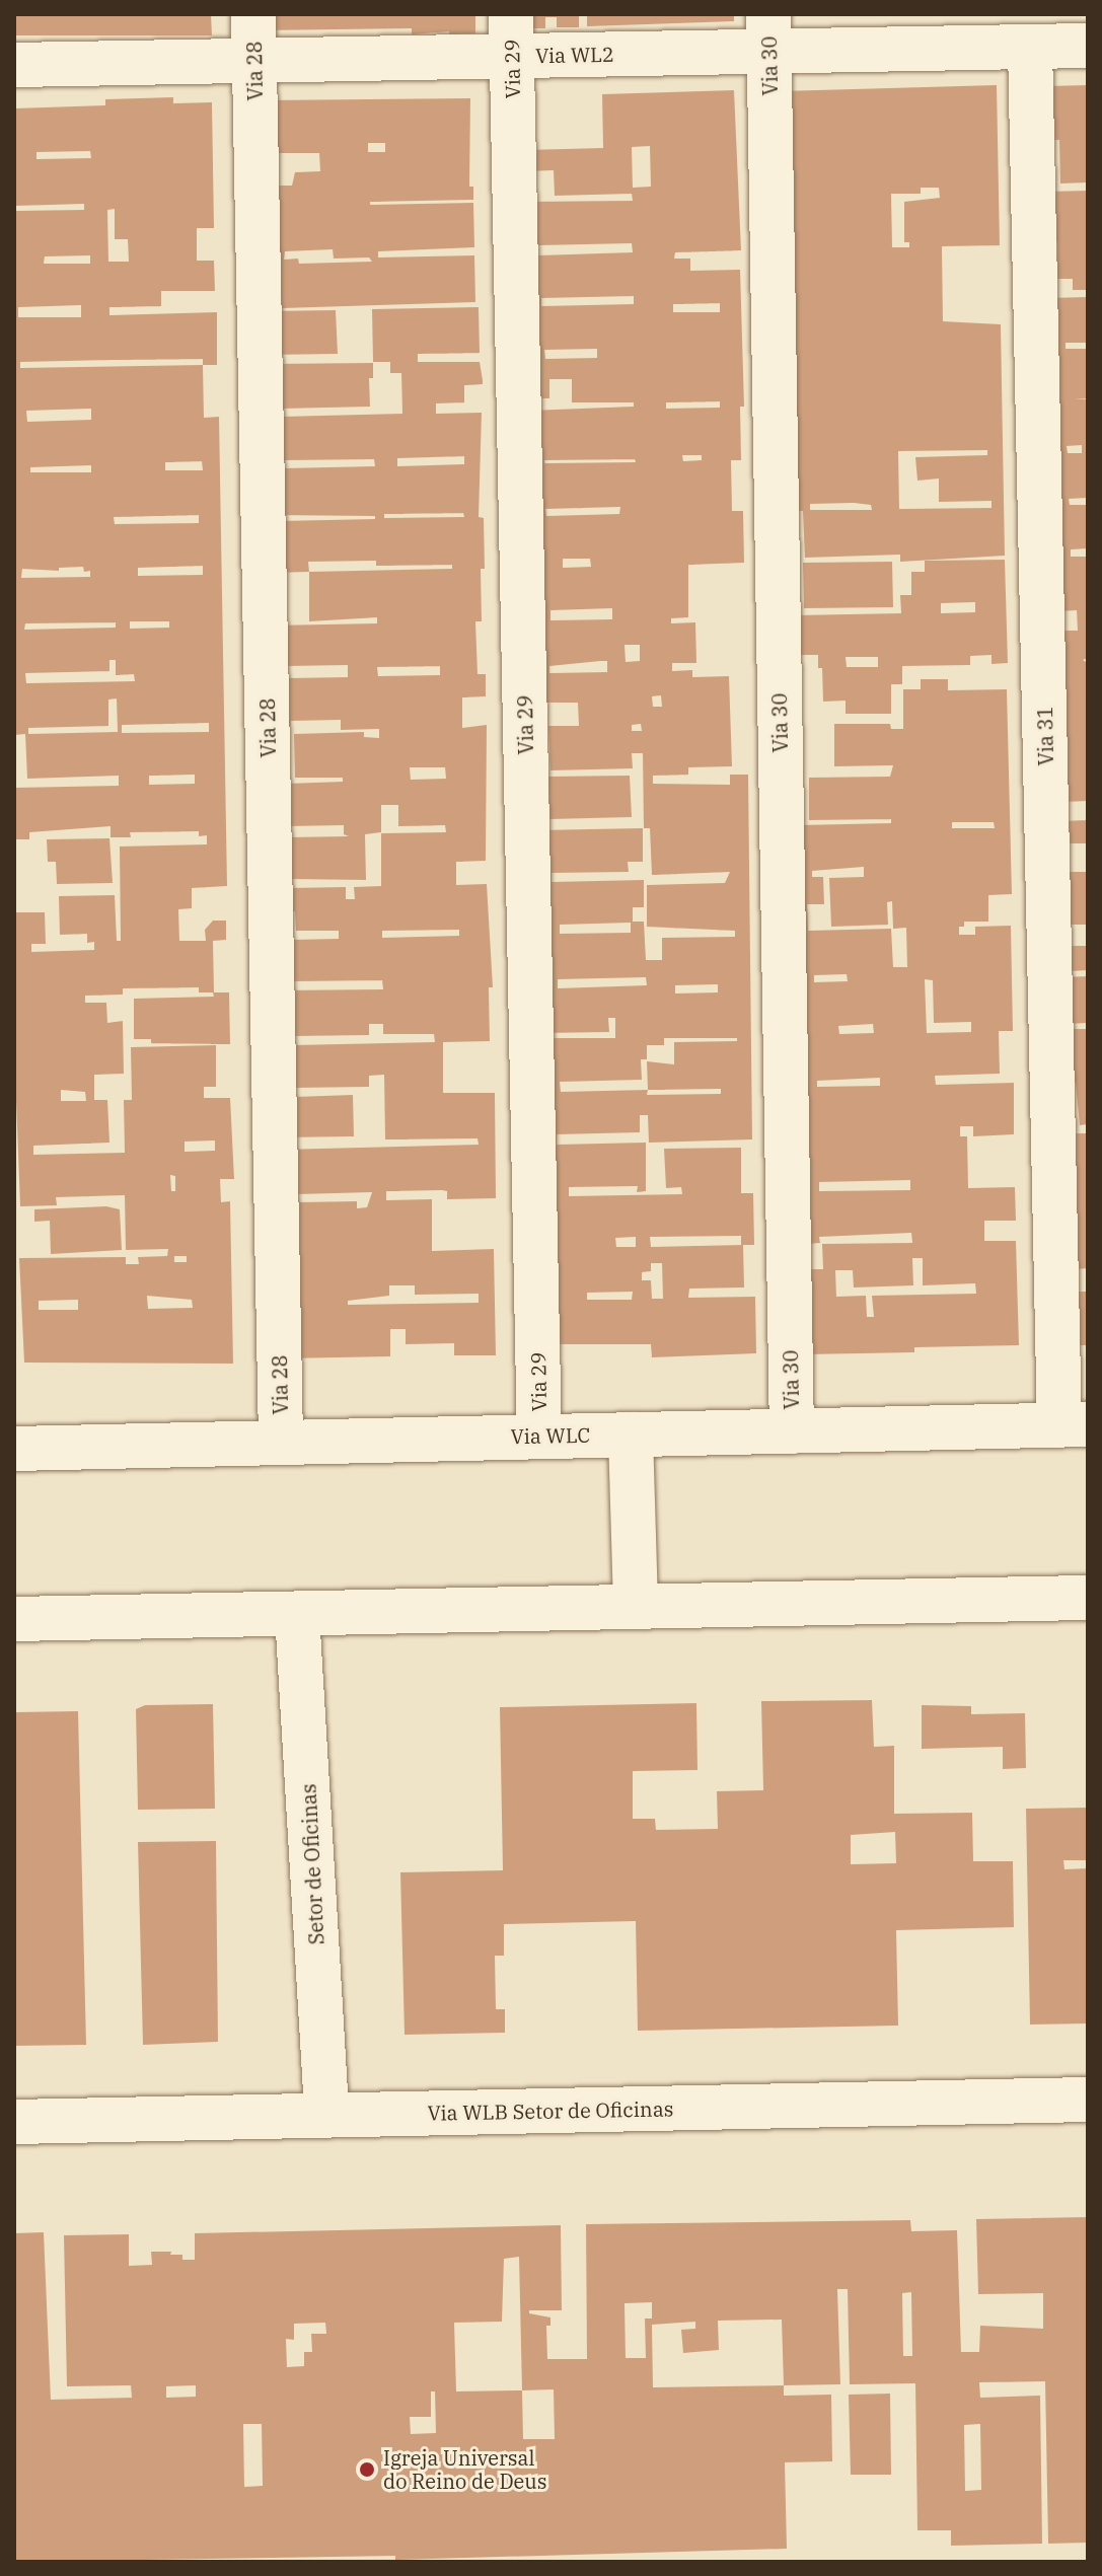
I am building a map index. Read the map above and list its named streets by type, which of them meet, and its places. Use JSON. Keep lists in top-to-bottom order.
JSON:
{
  "streets": {
    "street": [
      "Via WL2",
      "Via 30",
      "Via 29",
      "Via 28",
      "Via 31",
      "Via WLC",
      "Setor de Oficinas",
      "Via WLB Setor de Oficinas"
    ]
  },
  "crossings": [
    ["Via WL2", "Via 30"],
    ["Via WL2", "Via 29"],
    ["Via WL2", "Via 28"],
    ["Via WL2", "Via 31"],
    ["Via 30", "Via WLC"],
    ["Via 29", "Via WLC"],
    ["Via 28", "Via WLC"],
    ["Via 31", "Via WLC"],
    ["Setor de Oficinas", "Via WLB Setor de Oficinas"]
  ],
  "places": ["Igreja Universal do Reino de Deus"]
}
